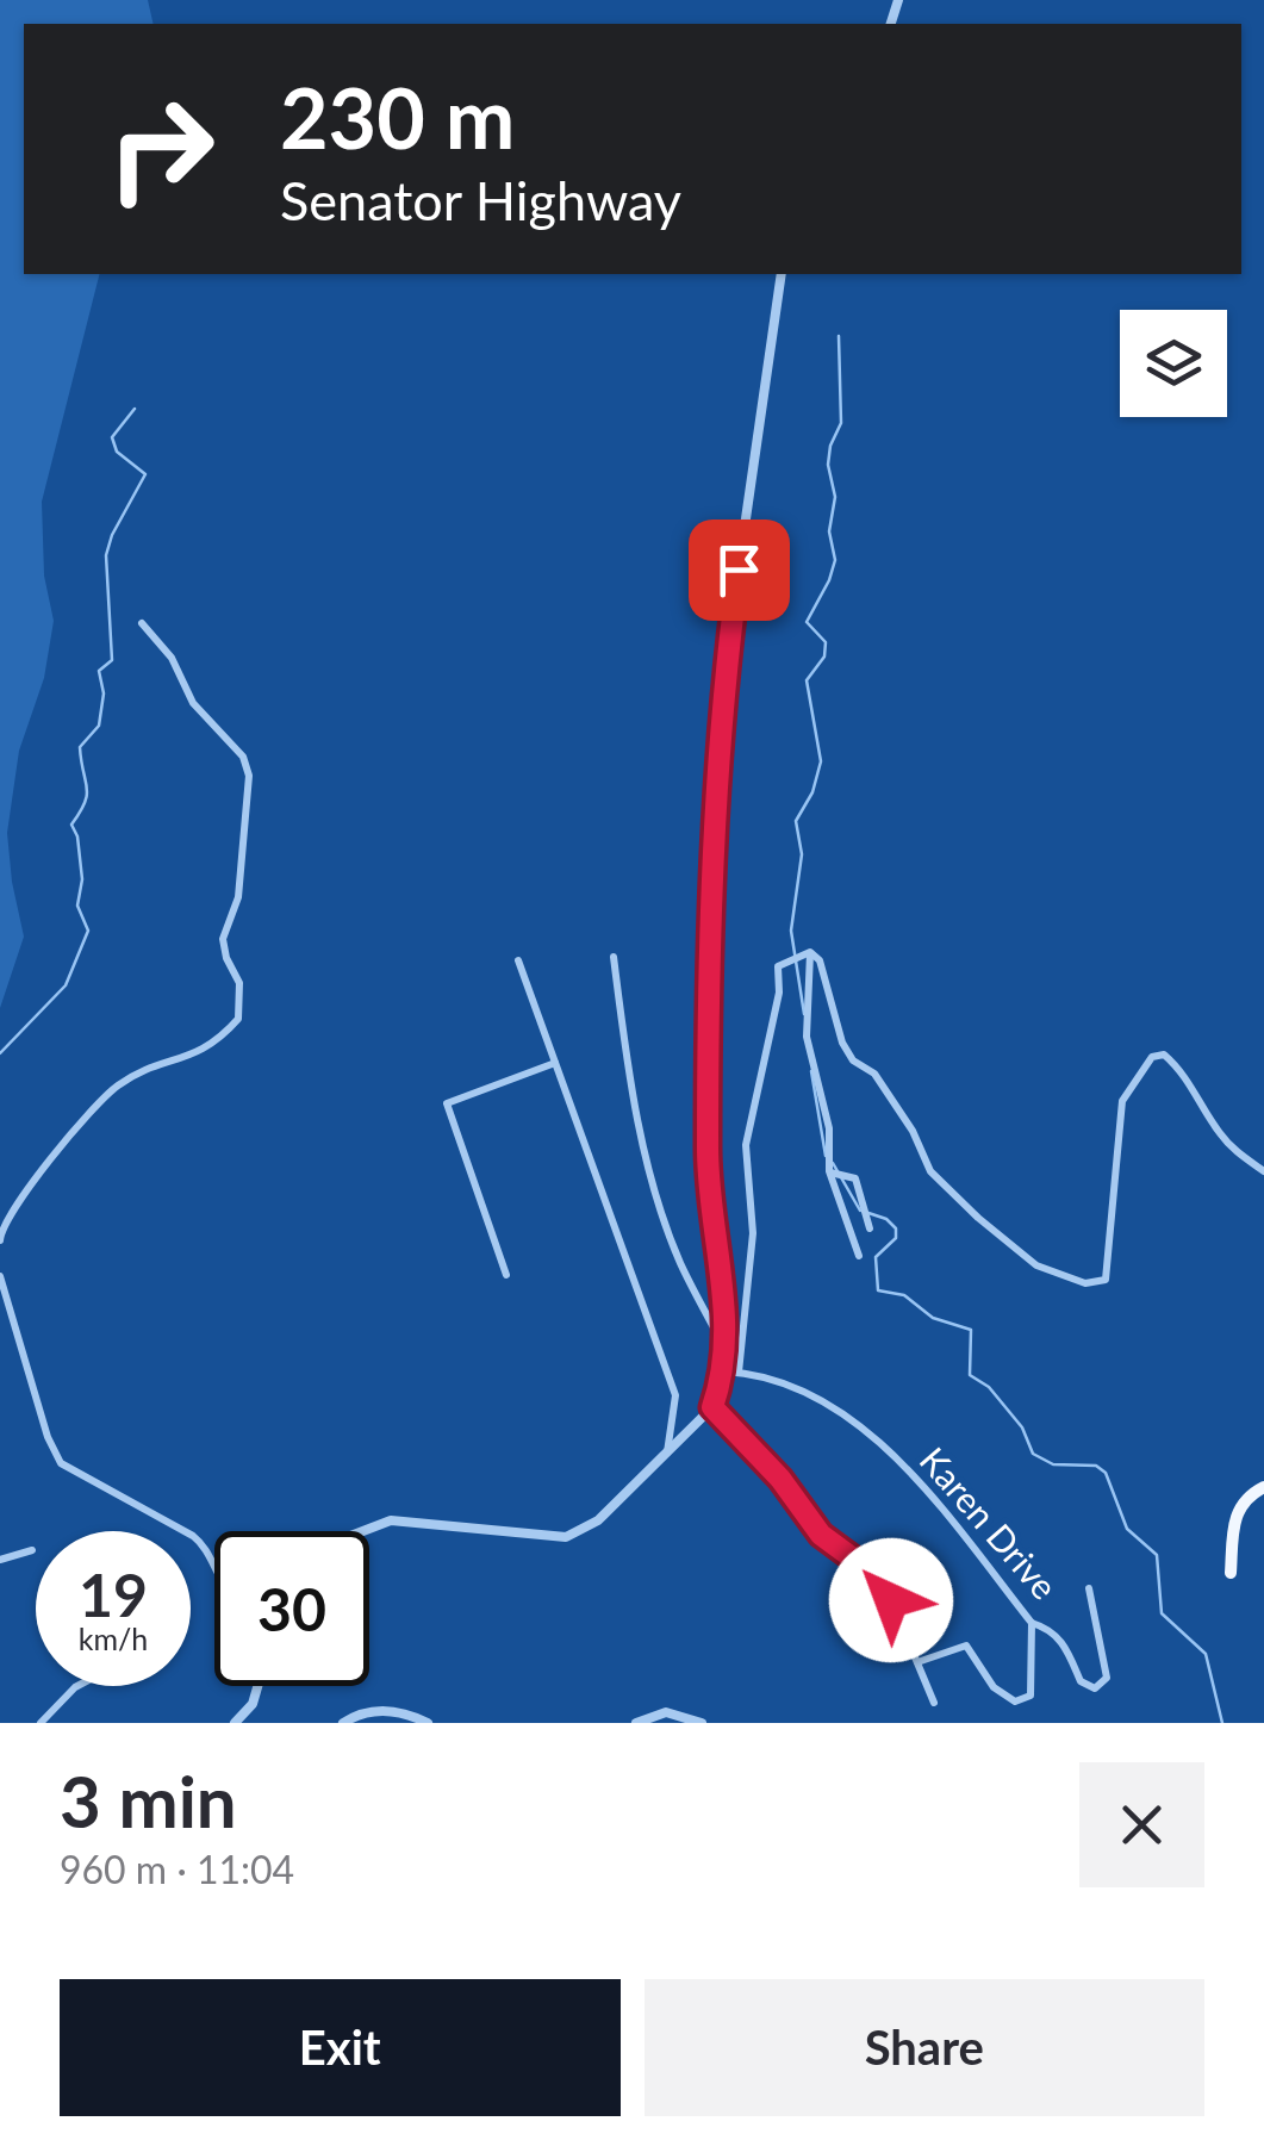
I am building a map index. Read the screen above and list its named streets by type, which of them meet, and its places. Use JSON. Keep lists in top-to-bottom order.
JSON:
{
  "streets": {
    "street": ["Karen Drive"]
  },
  "page": {
    "turn": ["230 m", "Senator Highway"],
    "speed": "19 km/h",
    "limit": "30",
    "heading": ["3 min", "960 m · 11:04"],
    "buttons": ["Exit", "Share"]
  }
}
